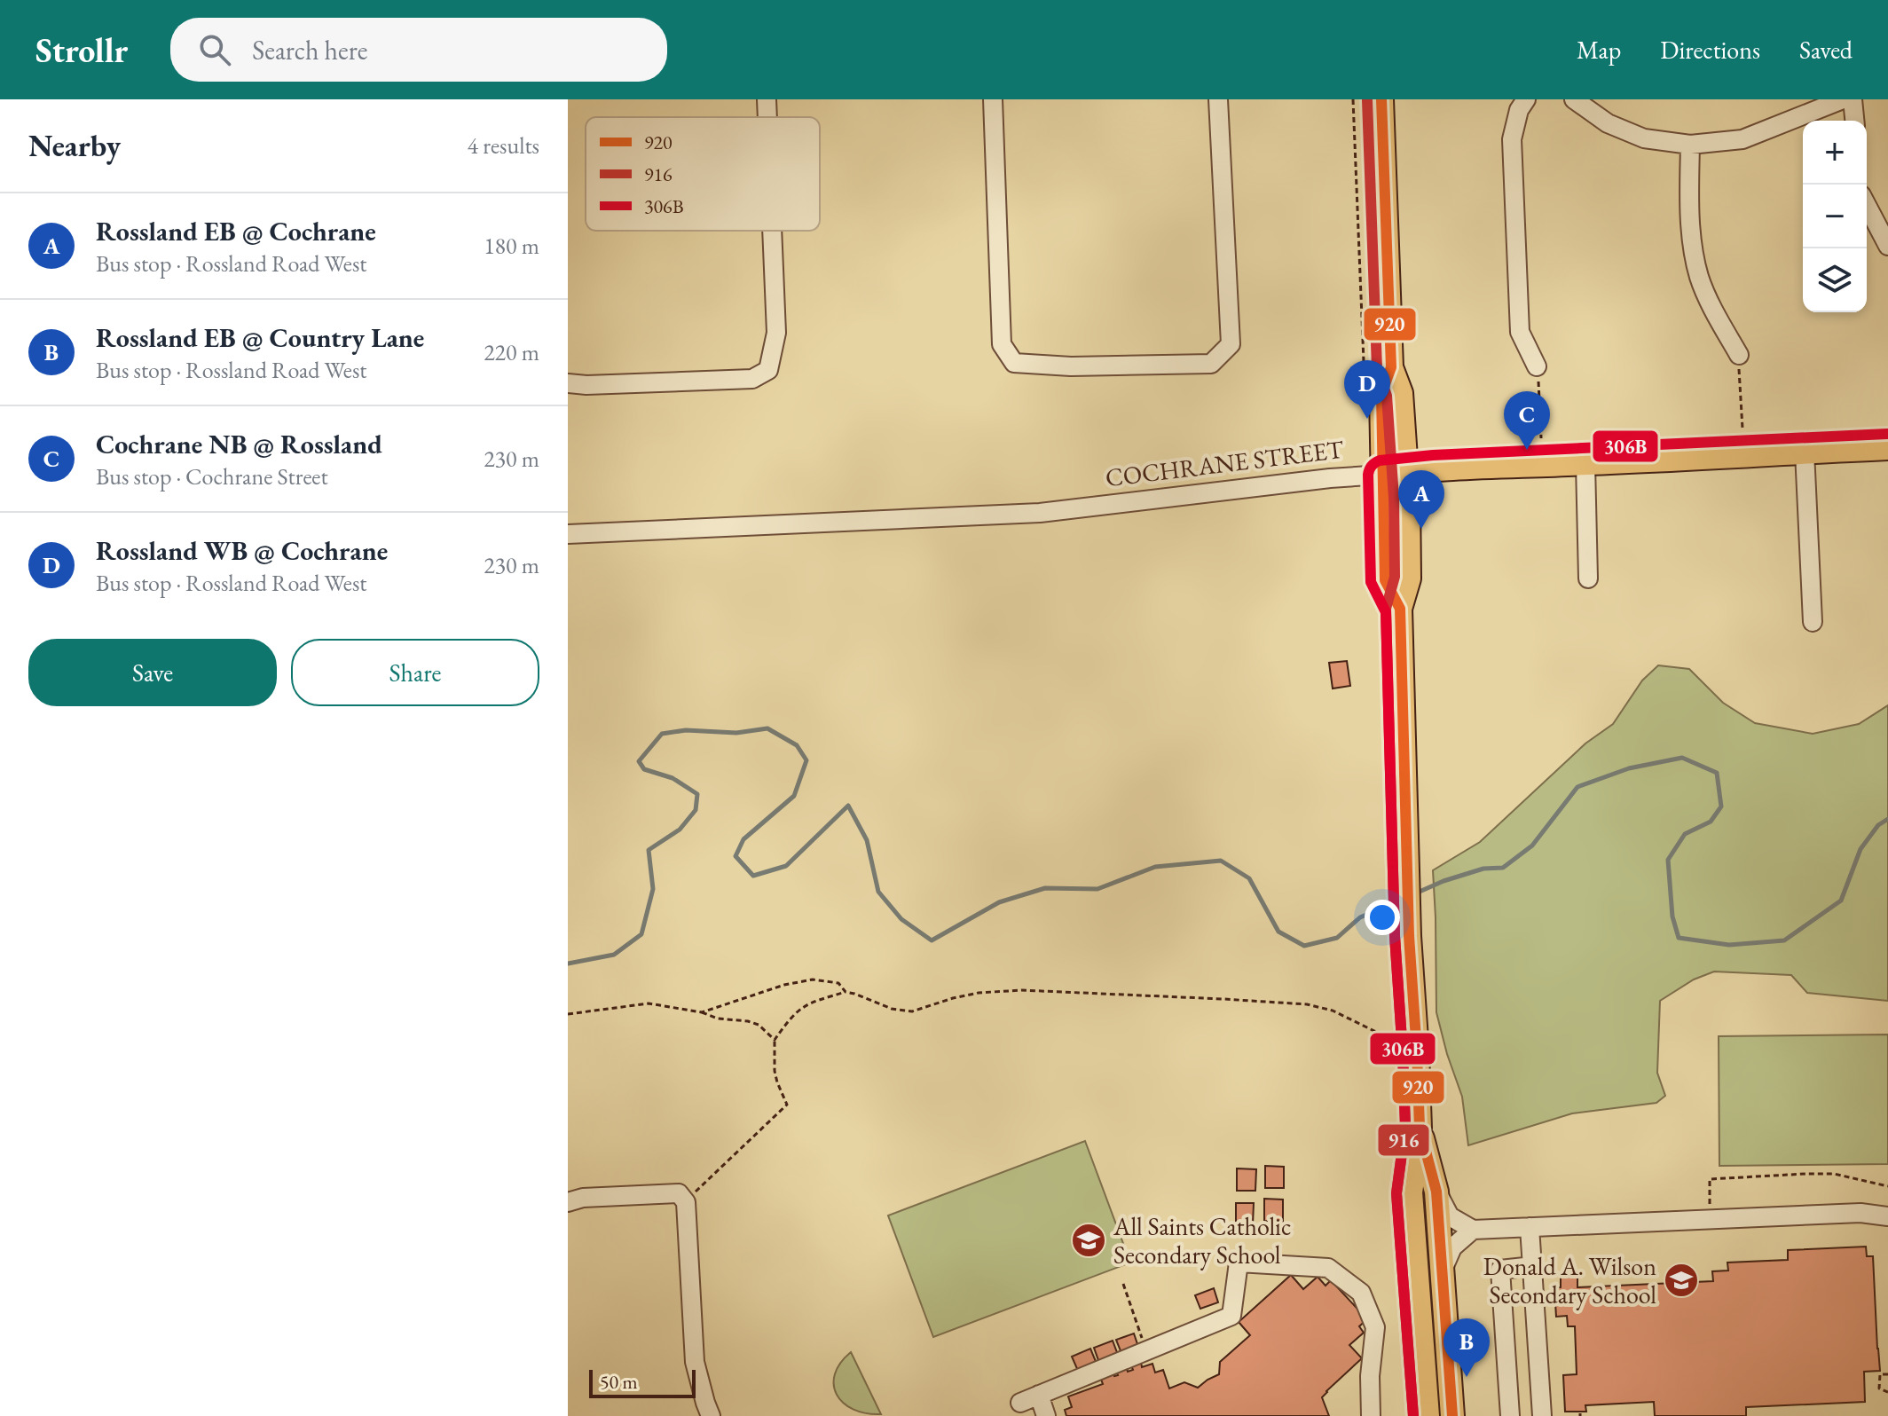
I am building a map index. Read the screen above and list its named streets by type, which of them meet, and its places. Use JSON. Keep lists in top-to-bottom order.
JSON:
{
  "streets": {
    "main road": ["COCHRANE STREET"]
  },
  "places": {
    "school or university": ["All Saints Catholic Secondary School", "Donald A. Wilson Secondary School"]
  },
  "lines": ["transit line 920", "transit line 916", "transit line 306B"],
  "legend": ["920", "916", "306B"],
  "scale_bar": "50 m",
  "page": {
    "header": "Strollr",
    "search": "Search here",
    "nav": ["Map", "Directions", "Saved"],
    "heading": ["Nearby", "4 results"],
    "map_buttons": ["+", "−"],
    "list": [
      {
        "mark": "A",
        "name": "Rossland EB @ Cochrane",
        "note": "Bus stop · Rossland Road West",
        "value": "180 m"
      },
      {
        "mark": "B",
        "name": "Rossland EB @ Country Lane",
        "note": "Bus stop · Rossland Road West",
        "value": "220 m"
      },
      {
        "mark": "C",
        "name": "Cochrane NB @ Rossland",
        "note": "Bus stop · Cochrane Street",
        "value": "230 m"
      },
      {
        "mark": "D",
        "name": "Rossland WB @ Cochrane",
        "note": "Bus stop · Rossland Road West",
        "value": "230 m"
      }
    ],
    "pins": [
      "D",
      "C",
      "A",
      "B"
    ],
    "buttons": ["Save", "Share"],
    "scale": "50 m"
  }
}
